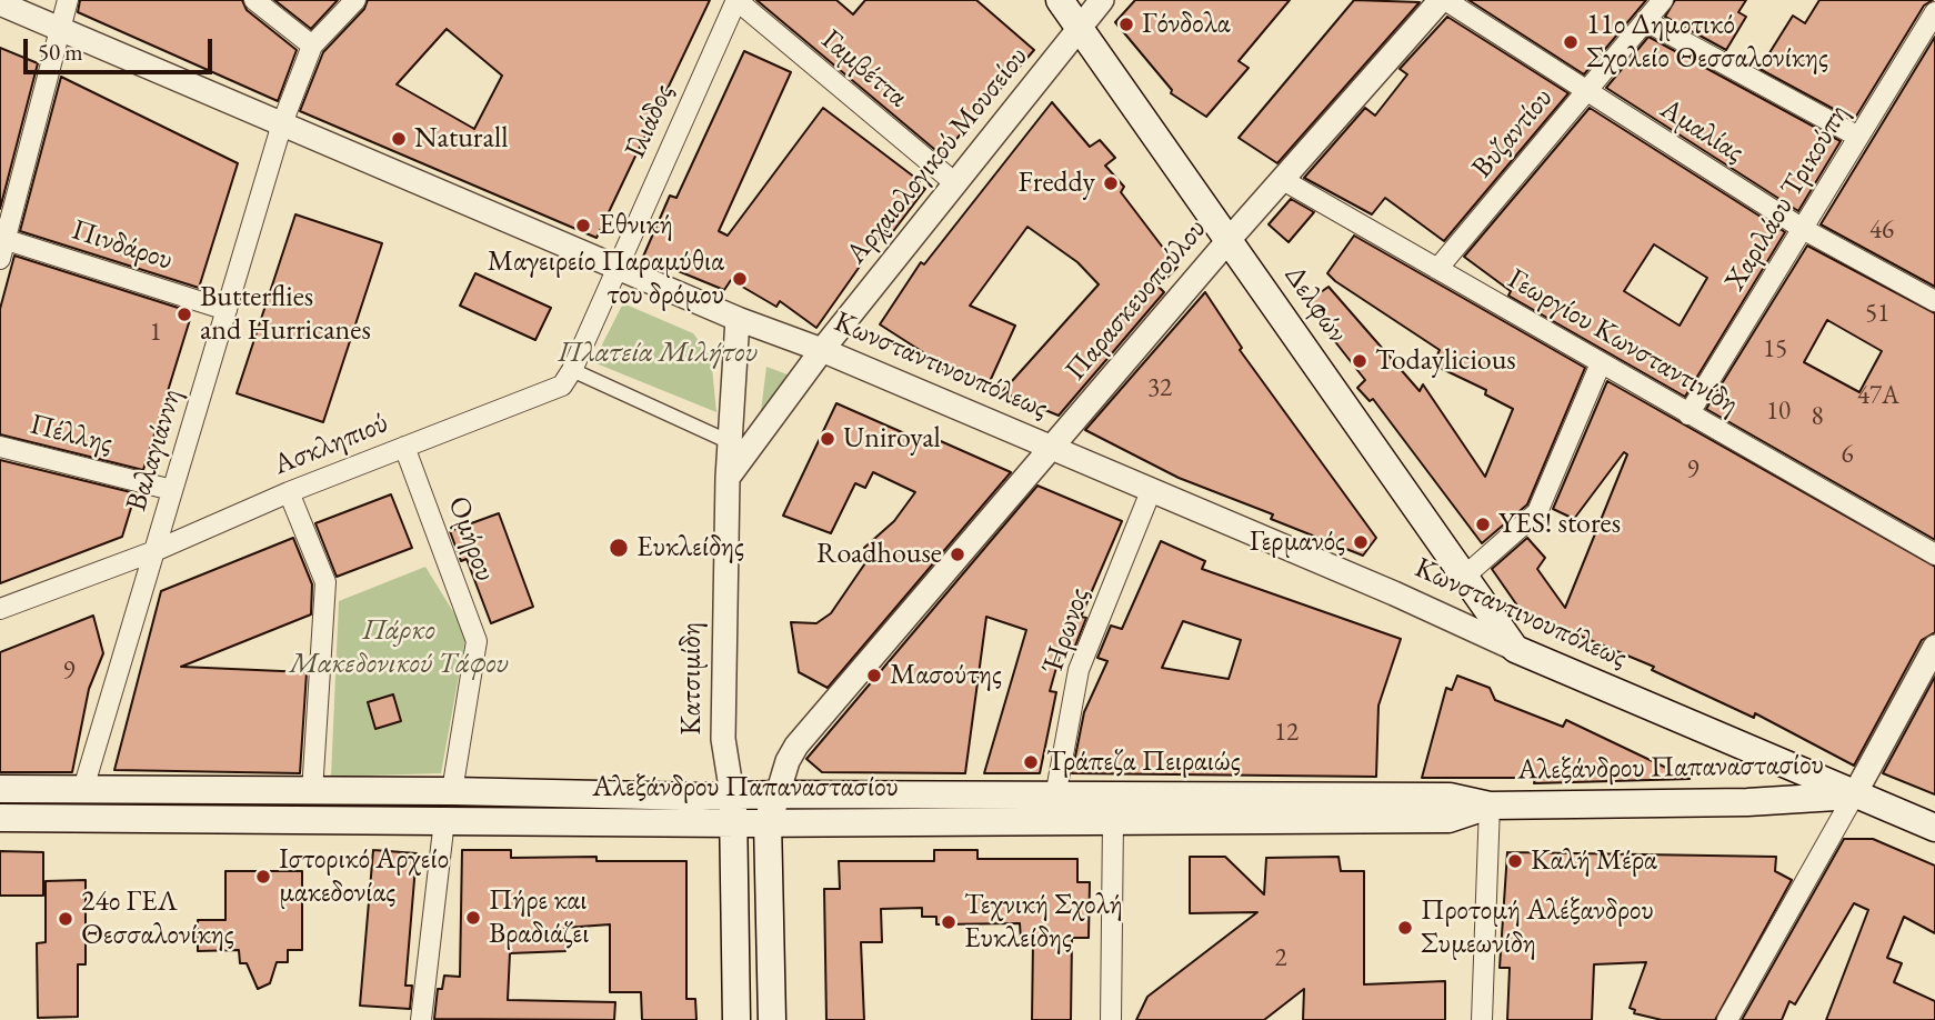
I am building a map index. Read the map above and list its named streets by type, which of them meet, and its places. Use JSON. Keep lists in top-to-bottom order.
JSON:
{
  "streets": {
    "main road": [
      "Δελφών",
      "Κωνσταντινουπόλεως",
      "Κατσιμίδη",
      "Αλεξάνδρου Παπαναστασίου"
    ],
    "street": [
      "Γαμβέττα",
      "Ιλιάδος",
      "Αμαλίας",
      "Βυζαντίου",
      "Αρχαιολογικού Μουσείου",
      "Χαριλάου Τρικούπη",
      "Πινδάρου",
      "Παρασκευοπούλου",
      "Γεωργίου Κωνσταντινίδη",
      "Πέλλης",
      "Ασκληπιού",
      "Βαλαγιάννη",
      "Ομήρου",
      "Ήρωνος"
    ]
  },
  "crossings": [
    ["Γαμβέττα", "Ιλιάδος"],
    ["Γαμβέττα", "Αρχαιολογικού Μουσείου"],
    ["Ιλιάδος", "Κωνσταντινουπόλεως"],
    ["Ιλιάδος", "Ασκληπιού"],
    ["Αμαλίας", "Βυζαντίου"],
    ["Αμαλίας", "Χαριλάου Τρικούπη"],
    ["Αμαλίας", "Παρασκευοπούλου"],
    ["Βυζαντίου", "Γεωργίου Κωνσταντινίδη"],
    ["Αρχαιολογικού Μουσείου", "Δελφών"],
    ["Αρχαιολογικού Μουσείου", "Κωνσταντινουπόλεως"],
    ["Χαριλάου Τρικούπη", "Γεωργίου Κωνσταντινίδη"],
    ["Πινδάρου", "Βαλαγιάννη"],
    ["Παρασκευοπούλου", "Δελφών"],
    ["Παρασκευοπούλου", "Γεωργίου Κωνσταντινίδη"],
    ["Παρασκευοπούλου", "Κωνσταντινουπόλεως"],
    ["Παρασκευοπούλου", "Αλεξάνδρου Παπαναστασίου"],
    ["Δελφών", "Κωνσταντινουπόλεως"],
    ["Κωνσταντινουπόλεως", "Ασκληπιού"],
    ["Κωνσταντινουπόλεως", "Βαλαγιάννη"],
    ["Κωνσταντινουπόλεως", "Ήρωνος"],
    ["Κωνσταντινουπόλεως", "Κατσιμίδη"],
    ["Κωνσταντινουπόλεως", "Αλεξάνδρου Παπαναστασίου"],
    ["Πέλλης", "Βαλαγιάννη"],
    ["Ασκληπιού", "Βαλαγιάννη"],
    ["Ασκληπιού", "Ομήρου"],
    ["Βαλαγιάννη", "Αλεξάνδρου Παπαναστασίου"],
    ["Ομήρου", "Αλεξάνδρου Παπαναστασίου"],
    ["Ήρωνος", "Αλεξάνδρου Παπαναστασίου"],
    ["Κατσιμίδη", "Αλεξάνδρου Παπαναστασίου"]
  ],
  "parks": ["Πλατεία Μιλήτου", "Πάρκο Μακεδονικού Τάφου"],
  "places": [
    "Γόνδολα",
    "11ο Δημοτικό Σχολείο Θεσσαλονίκης",
    "Naturall",
    "Freddy",
    "Εθνική",
    "Μαγειρείο Παραμύθια του δρόμου",
    "Butterflies and Hurricanes",
    "Todaylicious",
    "Uniroyal",
    "YES! stores",
    "Γερμανός",
    "Ευκλείδης",
    "Roadhouse",
    "Μασούτης",
    "Τράπεζα Πειραιώς",
    "Καλή Μέρα",
    "Ιστορικό Αρχείο μακεδονίας",
    "Πήρε και Βραδιάζει",
    "24ο ΓΕΛ Θεσσαλονίκης",
    "Τεχνική Σχολή Ευκλείδης",
    "Προτομή Αλέξανδρου Συμεωνίδη"
  ],
  "house_numbers": [
    "46",
    "51",
    "1",
    "15",
    "32",
    "47Α",
    "10",
    "8",
    "6",
    "9",
    "9",
    "12",
    "2"
  ],
  "scale_bar": "50 m"
}
